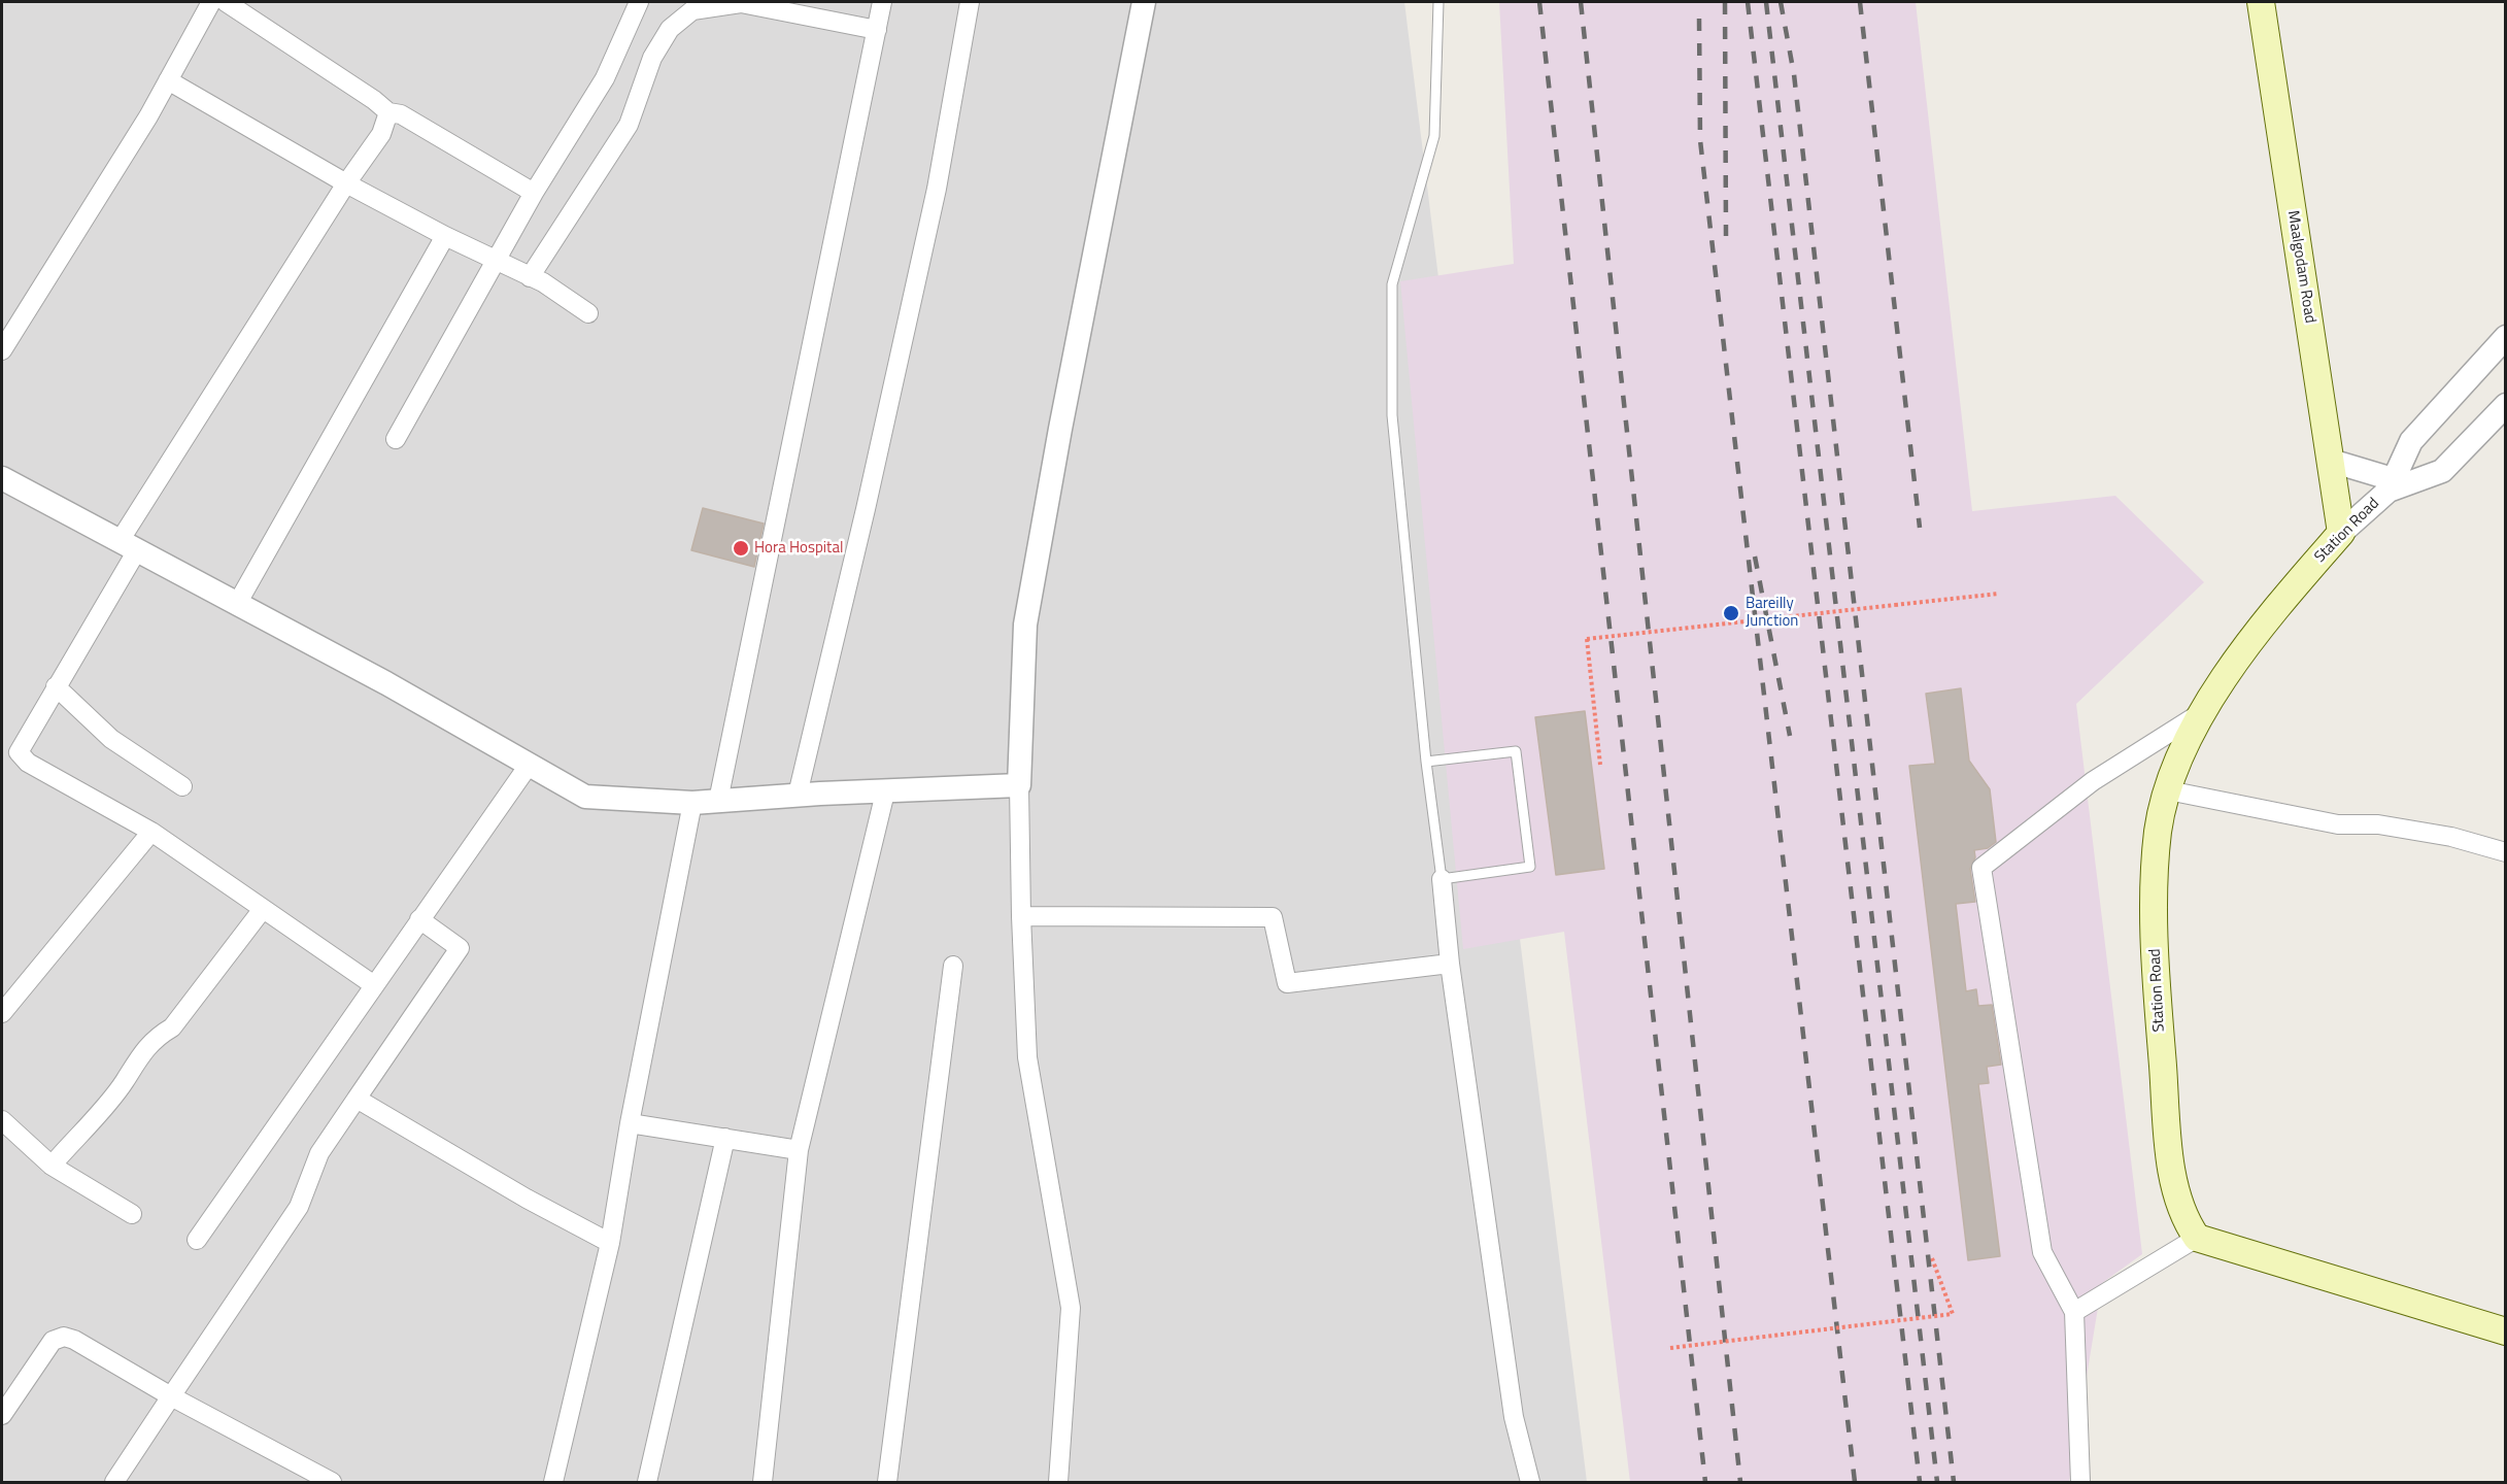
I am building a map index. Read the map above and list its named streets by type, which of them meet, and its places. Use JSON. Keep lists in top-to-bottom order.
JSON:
{
  "streets": {
    "main road": ["Maalgodam Road", "Station Road"]
  },
  "crossings": [
    ["Maalgodam Road", "Station Road"]
  ],
  "places": ["Hora Hospital", "Bareilly Junction"]
}
